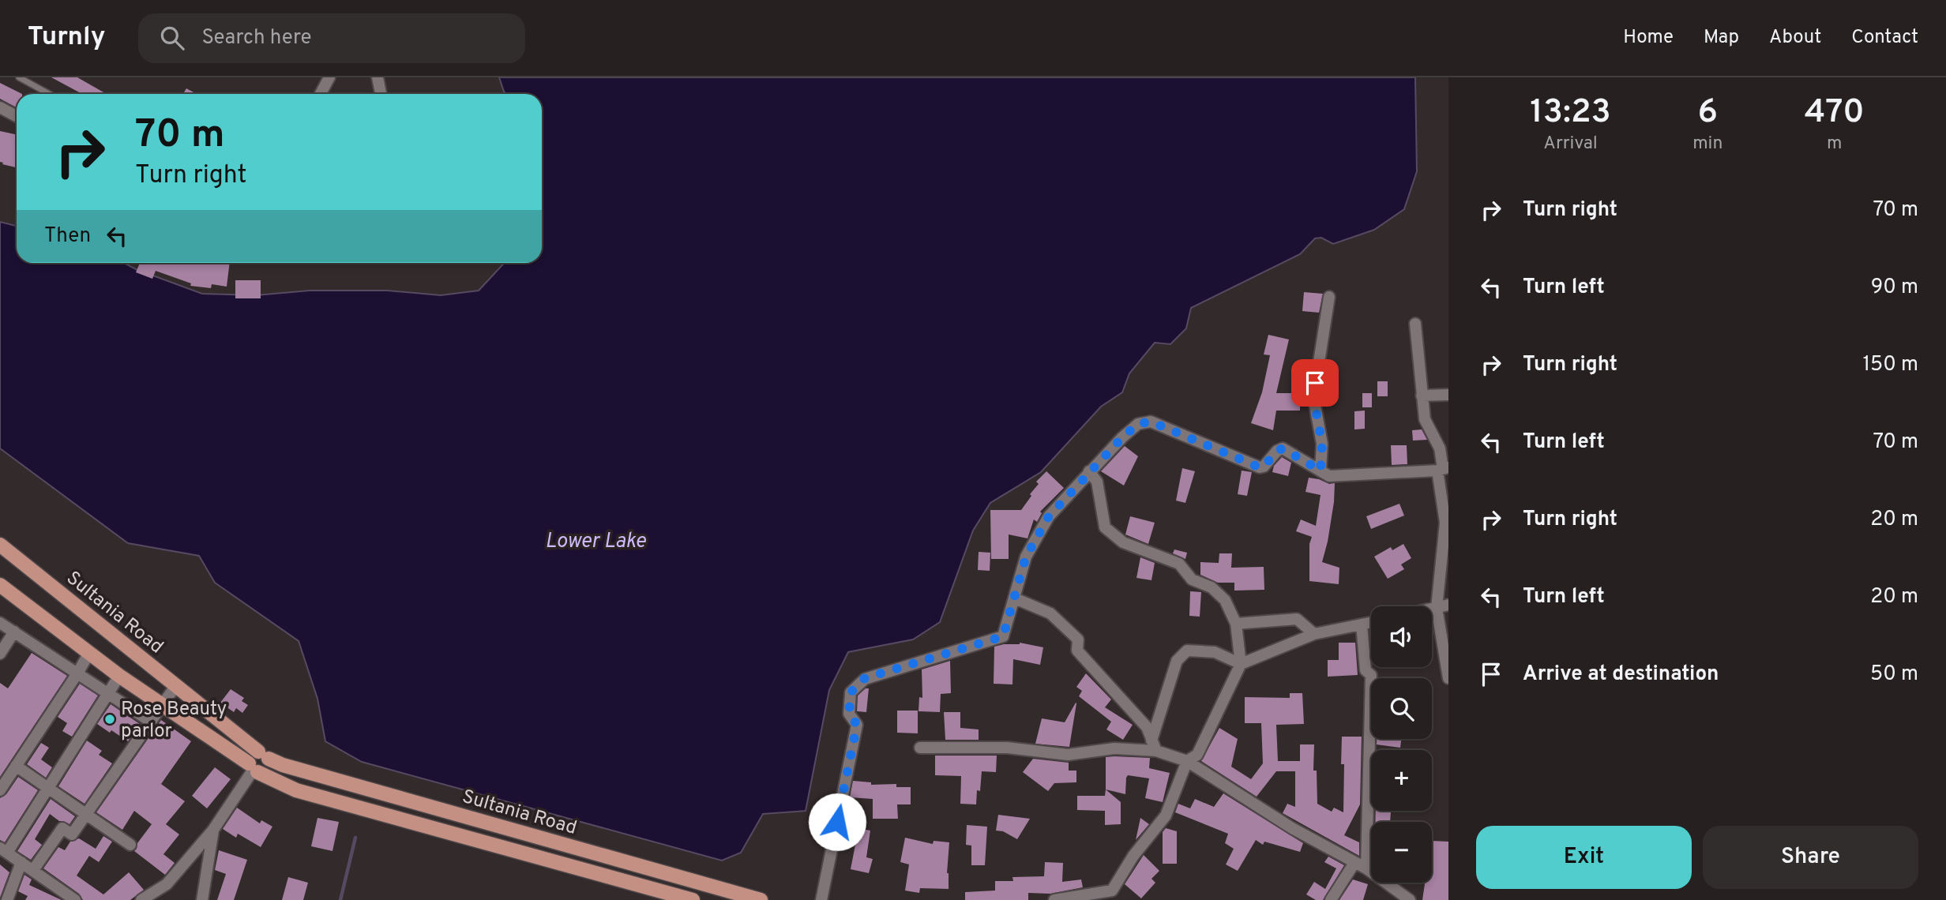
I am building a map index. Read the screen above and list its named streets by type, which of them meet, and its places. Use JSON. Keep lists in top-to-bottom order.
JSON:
{
  "streets": {
    "main road": ["Sultania Road"]
  },
  "water": ["Lower Lake"],
  "places": ["Rose Beauty parlor"],
  "page": {
    "header": "Turnly",
    "search": "Search here",
    "nav": [
      "Home",
      "Map",
      "About",
      "Contact"
    ],
    "eta": [
      "13:23",
      "Arrival",
      "6",
      "min",
      "470",
      "m"
    ],
    "turn": ["70 m", "Turn right"],
    "list": [
      {
        "name": "Turn right",
        "value": "70 m"
      },
      {
        "name": "Turn left",
        "value": "90 m"
      },
      {
        "name": "Turn right",
        "value": "150 m"
      },
      {
        "name": "Turn left",
        "value": "70 m"
      },
      {
        "name": "Turn right",
        "value": "20 m"
      },
      {
        "name": "Turn left",
        "value": "20 m"
      },
      {
        "name": "Arrive at destination",
        "value": "50 m"
      }
    ],
    "then": "Then",
    "map_buttons": ["+", "−"],
    "buttons": ["Exit", "Share"]
  }
}
